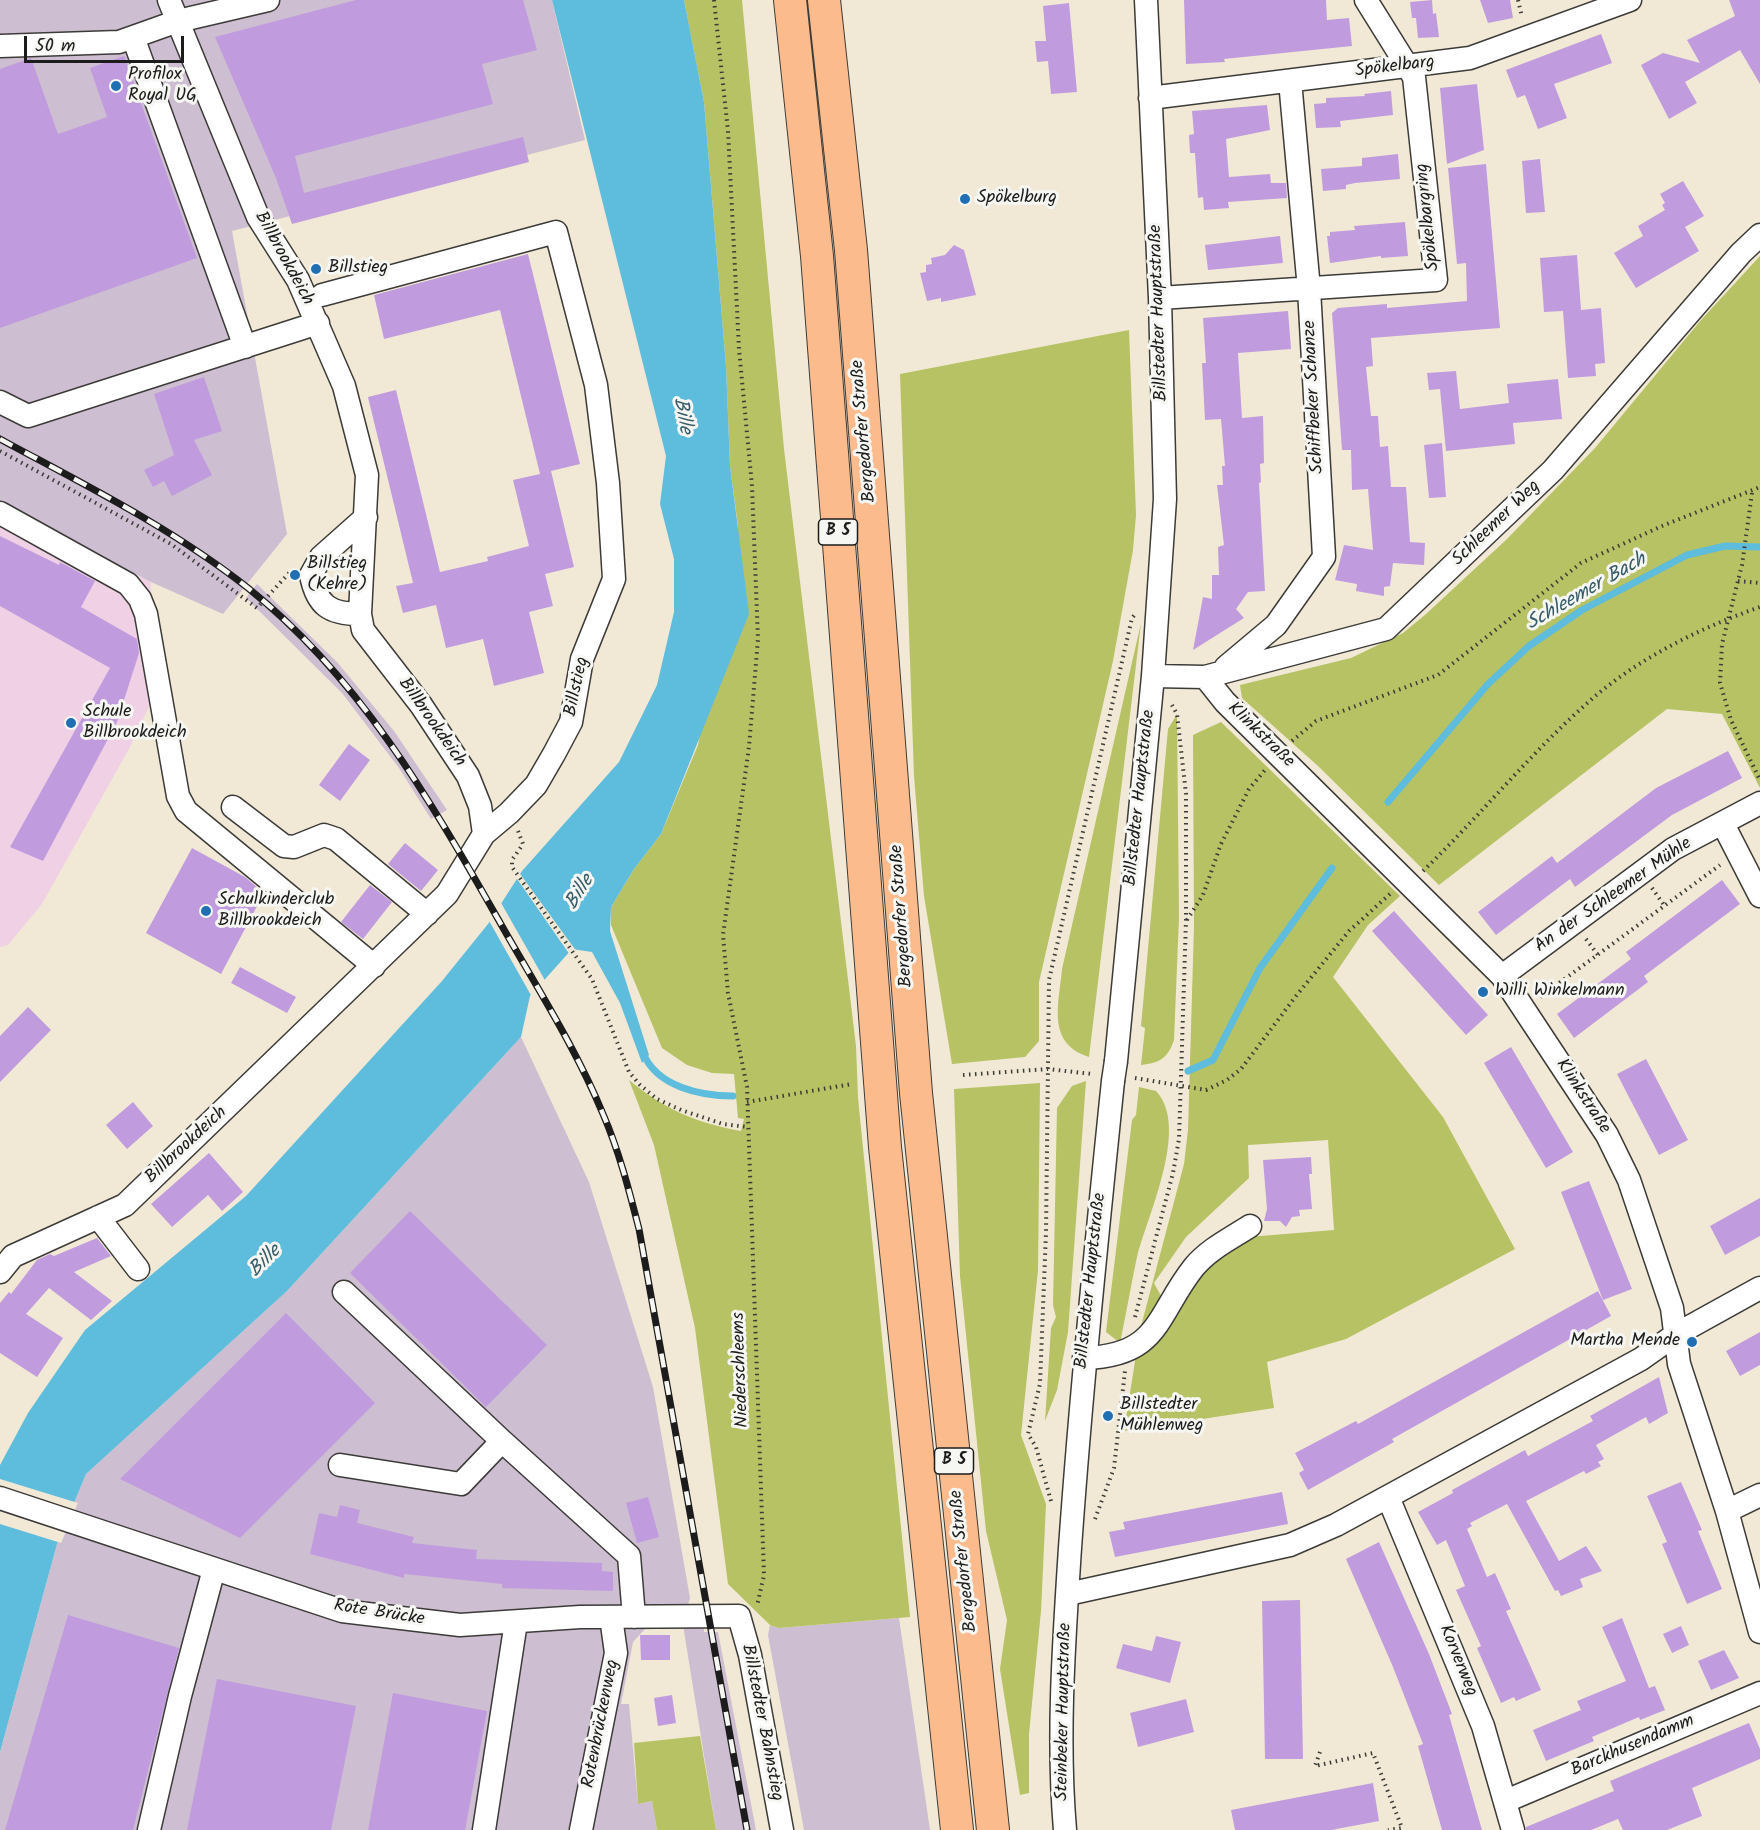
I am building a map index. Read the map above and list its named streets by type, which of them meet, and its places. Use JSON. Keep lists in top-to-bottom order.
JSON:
{
  "streets": {
    "highway": ["Bergedorfer Straße", "B 5"],
    "street": [
      "Spökelbarg",
      "Spökelbargring",
      "Billbrookdeich",
      "Billstedter Hauptstraße",
      "Schiffbeker Schanze",
      "Schleemer Weg",
      "Billstieg",
      "Klinkstraße",
      "An der Schleemer Mühle",
      "Rote Brücke",
      "Korverweg",
      "Steinbeker Hauptstraße",
      "Billstedter Bahnstieg",
      "Rotenbrückenweg",
      "Barckhusendamm"
    ],
    "path": ["Niederschleems"]
  },
  "crossings": [
    ["Spökelbarg", "Spökelbargring"],
    ["Spökelbarg", "Billstedter Hauptstraße"],
    ["Spökelbarg", "Schiffbeker Schanze"],
    ["Spökelbargring", "Billstedter Hauptstraße"],
    ["Spökelbargring", "Schiffbeker Schanze"],
    ["Billbrookdeich", "Billstieg"],
    ["Billstedter Hauptstraße", "Schleemer Weg"],
    ["Billstedter Hauptstraße", "Steinbeker Hauptstraße"],
    ["Schiffbeker Schanze", "Schleemer Weg"],
    ["Schiffbeker Schanze", "Klinkstraße"],
    ["Schleemer Weg", "Klinkstraße"],
    ["Klinkstraße", "An der Schleemer Mühle"],
    ["Niederschleems", "Rote Brücke"],
    ["Niederschleems", "Billstedter Bahnstieg"],
    ["Rote Brücke", "Billstedter Bahnstieg"],
    ["Rote Brücke", "Rotenbrückenweg"],
    ["Korverweg", "Barckhusendamm"]
  ],
  "water": ["Bille", "Schleemer Bach"],
  "places": [
    "Profilox Royal UG",
    "Spökelburg",
    "Billstieg",
    "Billstieg (Kehre)",
    "Schule Billbrookdeich",
    "Schulkinderclub Billbrookdeich",
    "Willi Winkelmann",
    "Martha Mende",
    "Billstedter Mühlenweg"
  ],
  "scale_bar": "50 m"
}
